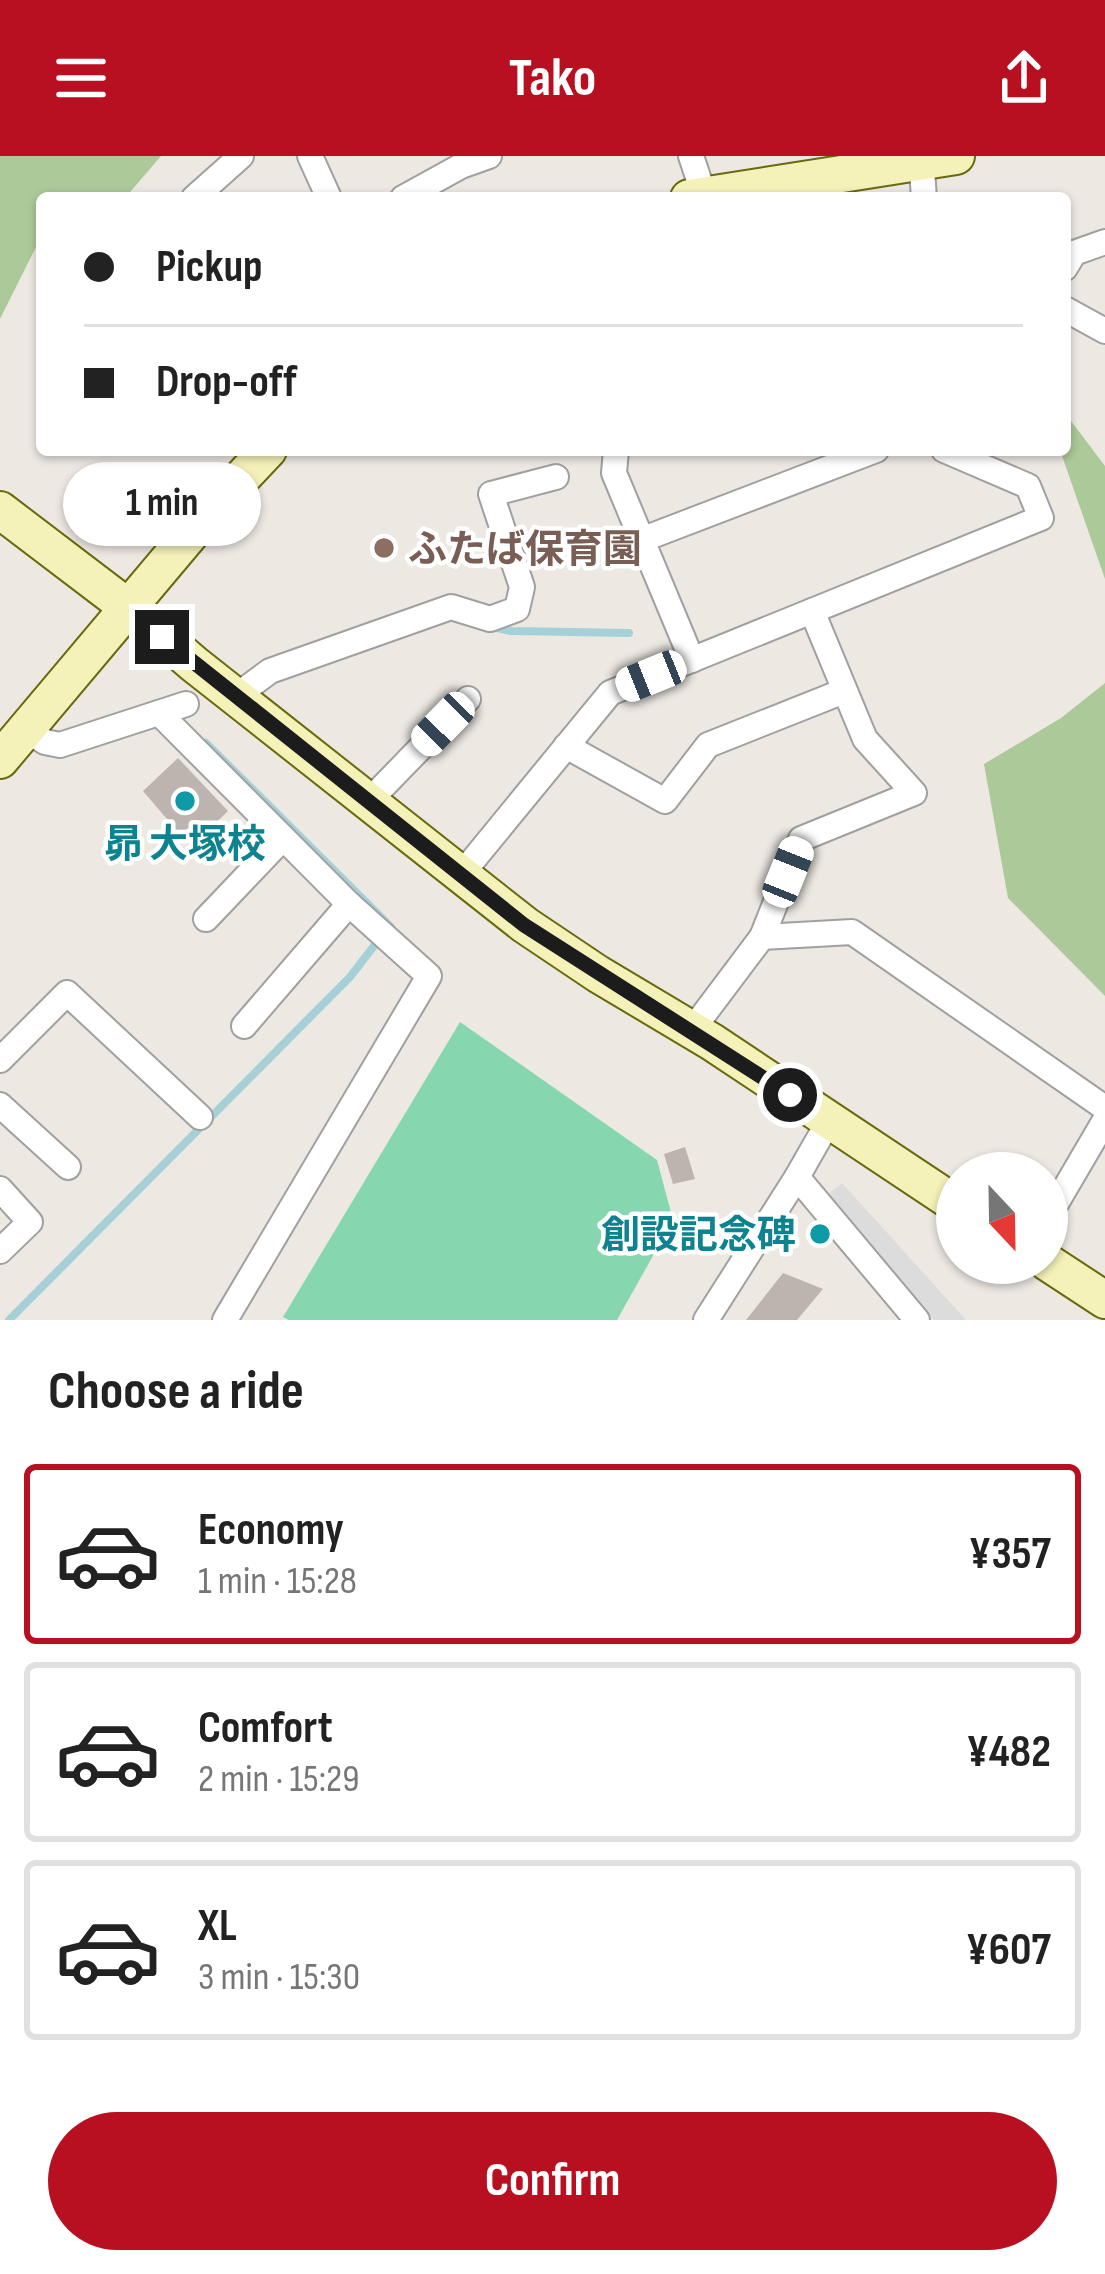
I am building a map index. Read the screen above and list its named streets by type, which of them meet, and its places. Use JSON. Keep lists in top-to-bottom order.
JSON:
{
  "places": ["ふたば保育園", "昴 大塚校", "創設記念碑"],
  "north": "bottom",
  "page": {
    "header": "Tako",
    "banner": ["Pickup", "Drop-off"],
    "bubble": "1 min",
    "heading": "Choose a ride",
    "list": [
      {
        "name": "Economy",
        "note": "1 min · 15:28",
        "value": "¥357"
      },
      {
        "name": "Comfort",
        "note": "2 min · 15:29",
        "value": "¥482"
      },
      {
        "name": "XL",
        "note": "3 min · 15:30",
        "value": "¥607"
      }
    ],
    "buttons": "Confirm"
  }
}
